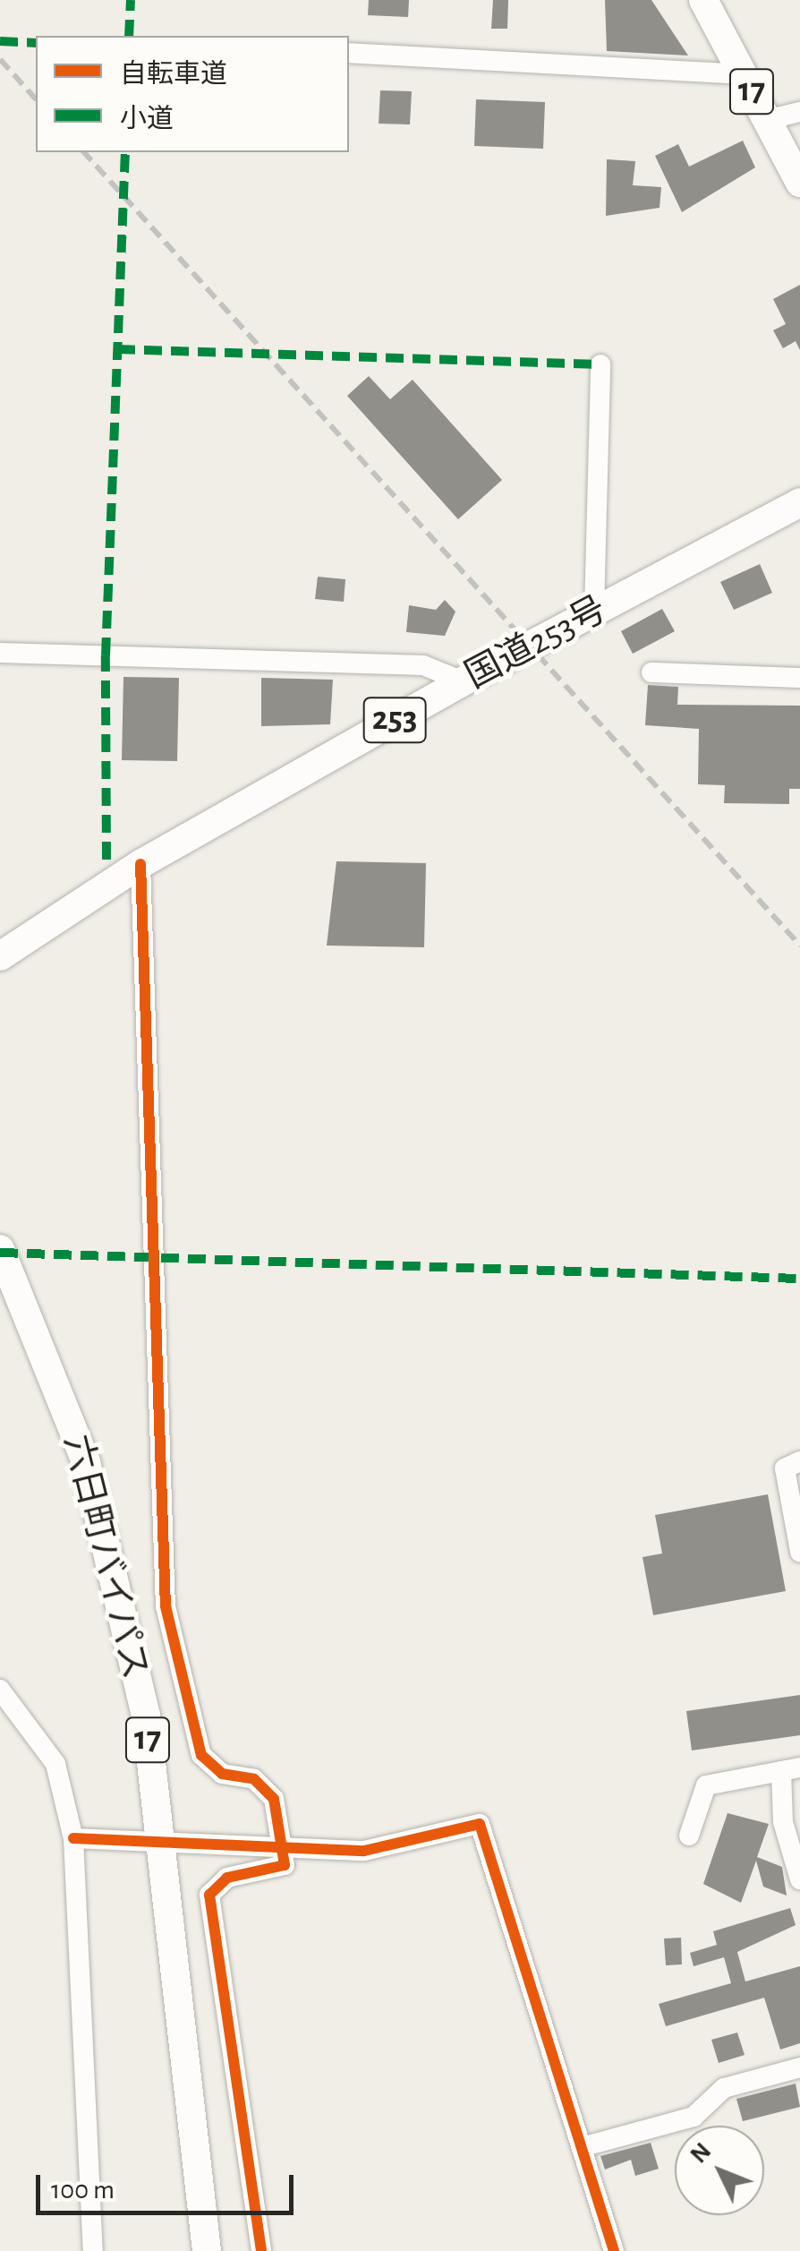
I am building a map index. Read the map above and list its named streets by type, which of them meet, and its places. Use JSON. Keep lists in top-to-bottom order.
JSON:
{
  "streets": {
    "highway": [
      "17",
      "国道253号",
      "253",
      "六日町バイパス"
    ]
  },
  "legend": ["自転車道", "小道"],
  "scale_bar": "100 m",
  "north": "top left"
}
